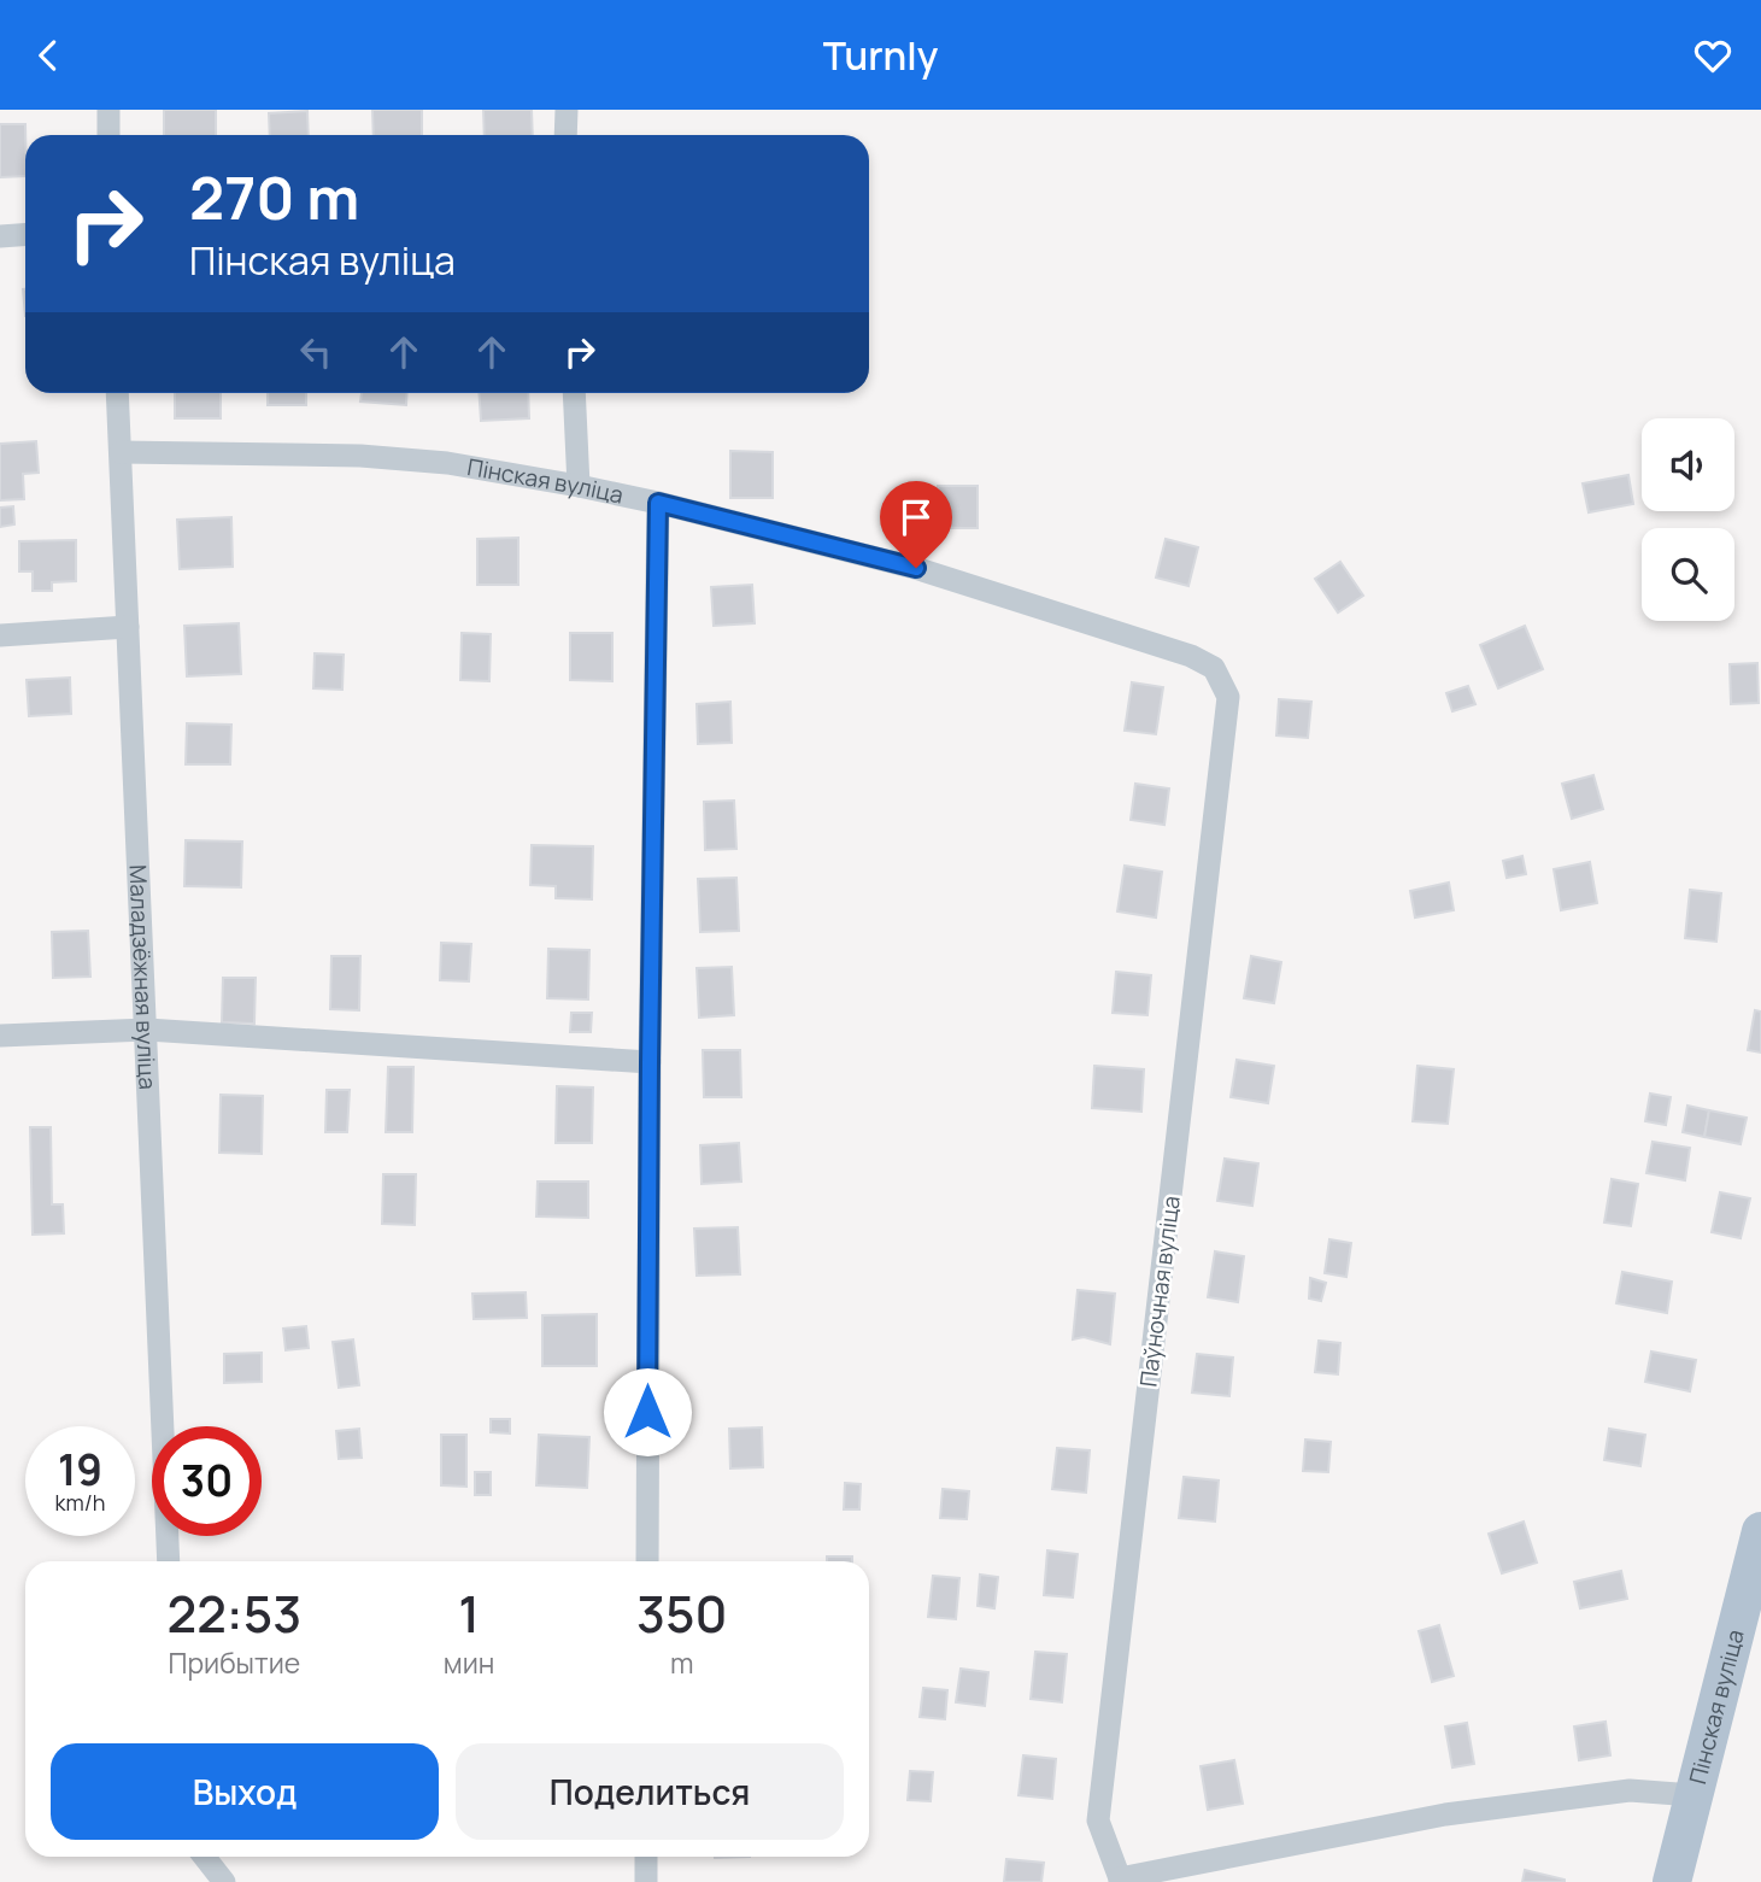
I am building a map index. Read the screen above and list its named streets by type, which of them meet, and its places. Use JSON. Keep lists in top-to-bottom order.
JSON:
{
  "streets": {
    "main road": ["Пінская вуліца"],
    "street": ["Маладзёжная вуліца", "Паўночная вуліца"]
  },
  "crossings": [
    ["Пінская вуліца", "Маладзёжная вуліца"],
    ["Пінская вуліца", "Паўночная вуліца"]
  ],
  "page": {
    "header": "Turnly",
    "turn": ["270 m", "Пінская вуліца"],
    "speed": "19 km/h",
    "limit": "30",
    "eta": [
      "22:53",
      "Прибытие",
      "1",
      "мин",
      "350",
      "m"
    ],
    "buttons": ["Выход", "Поделиться"]
  }
}
